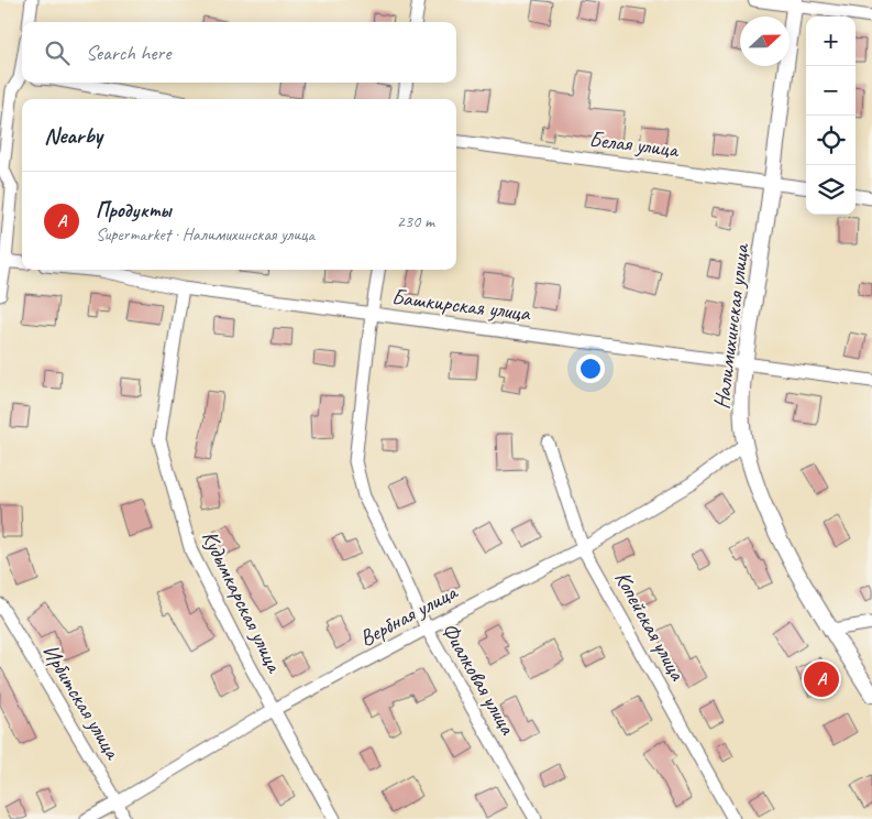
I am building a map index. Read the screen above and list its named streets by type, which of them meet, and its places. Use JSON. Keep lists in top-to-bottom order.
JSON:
{
  "streets": {
    "street": [
      "Белая улица",
      "Башкирская улица",
      "Налимихинская улица",
      "Кудымкарская улица",
      "Вербная улица",
      "Копейская улица",
      "Фиалковая улица",
      "Ирбитская улица"
    ]
  },
  "crossings": [
    ["Белая улица", "Налимихинская улица"],
    ["Башкирская улица", "Налимихинская улица"],
    ["Башкирская улица", "Кудымкарская улица"],
    ["Башкирская улица", "Фиалковая улица"],
    ["Налимихинская улица", "Вербная улица"],
    ["Кудымкарская улица", "Вербная улица"],
    ["Вербная улица", "Копейская улица"],
    ["Вербная улица", "Фиалковая улица"],
    ["Вербная улица", "Ирбитская улица"]
  ],
  "north": "right",
  "page": {
    "map_buttons": ["+", "−"],
    "search": "Search here",
    "heading": "Nearby",
    "list": [
      {
        "mark": "A",
        "name": "Продукты",
        "note": "Supermarket · Налимихинская улица",
        "value": "230 m"
      }
    ],
    "pins": "A"
  }
}
